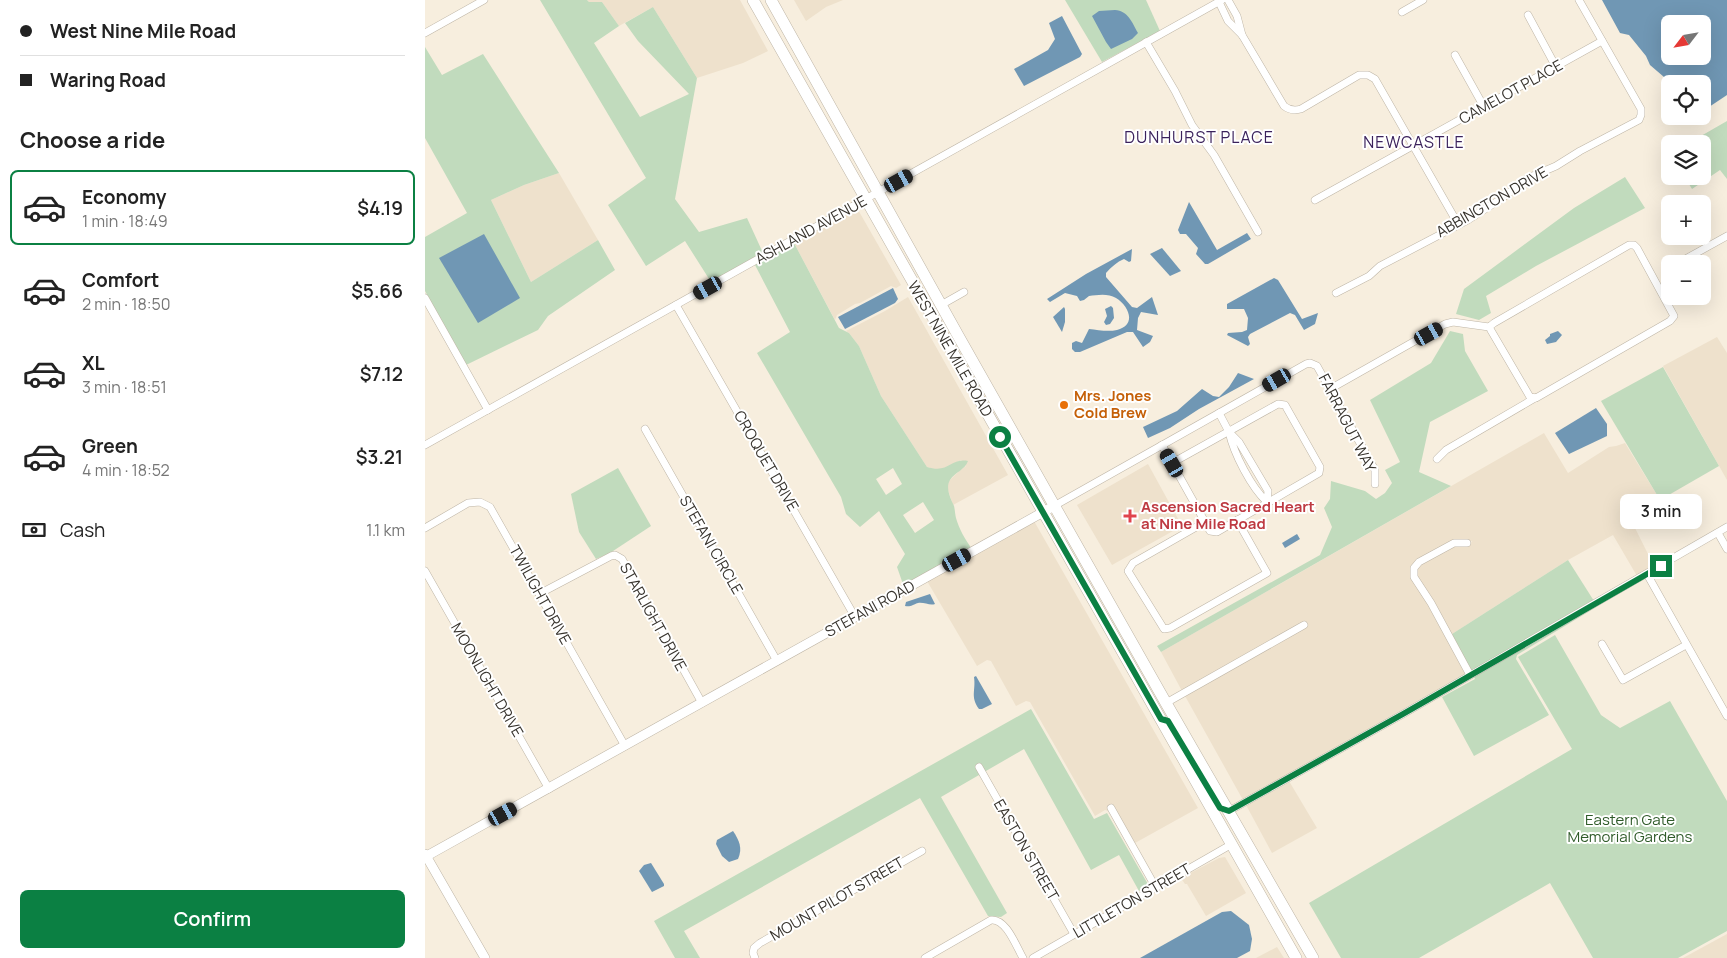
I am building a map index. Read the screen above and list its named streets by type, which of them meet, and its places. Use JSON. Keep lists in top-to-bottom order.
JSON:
{
  "streets": {
    "main road": ["WEST NINE MILE ROAD"],
    "street": [
      "CAMELOT PLACE",
      "ABBINGTON DRIVE",
      "ASHLAND AVENUE",
      "FARRAGUT WAY",
      "CROQUET DRIVE",
      "STEFANI CIRCLE",
      "TWILIGHT DRIVE",
      "STEFANI ROAD",
      "STARLIGHT DRIVE",
      "MOONLIGHT DRIVE",
      "EASTON STREET",
      "MOUNT PILOT STREET",
      "LITTLETON STREET"
    ]
  },
  "crossings": [
    ["CAMELOT PLACE", "ABBINGTON DRIVE"],
    ["ASHLAND AVENUE", "WEST NINE MILE ROAD"],
    ["ASHLAND AVENUE", "CROQUET DRIVE"],
    ["WEST NINE MILE ROAD", "STEFANI ROAD"],
    ["WEST NINE MILE ROAD", "LITTLETON STREET"],
    ["FARRAGUT WAY", "STEFANI ROAD"],
    ["CROQUET DRIVE", "STEFANI ROAD"],
    ["STEFANI CIRCLE", "STEFANI ROAD"],
    ["TWILIGHT DRIVE", "STEFANI ROAD"],
    ["TWILIGHT DRIVE", "STARLIGHT DRIVE"],
    ["STEFANI ROAD", "STARLIGHT DRIVE"],
    ["STEFANI ROAD", "MOONLIGHT DRIVE"],
    ["EASTON STREET", "LITTLETON STREET"]
  ],
  "districts": ["DUNHURST PLACE", "NEWCASTLE"],
  "parks": ["Eastern Gate Memorial Gardens"],
  "places": {
    "other": ["Mrs. Jones Cold Brew"],
    "health": ["Ascension Sacred Heart at Nine Mile Road"]
  },
  "north": "bottom left",
  "page": {
    "banner": ["West Nine Mile Road", "Waring Road"],
    "map_buttons": ["+", "−"],
    "heading": "Choose a ride",
    "list": [
      {
        "name": "Economy",
        "note": "1 min · 18:49",
        "value": "$4.19"
      },
      {
        "name": "Comfort",
        "note": "2 min · 18:50",
        "value": "$5.66"
      },
      {
        "name": "XL",
        "note": "3 min · 18:51",
        "value": "$7.12"
      },
      {
        "name": "Green",
        "note": "4 min · 18:52",
        "value": "$3.21"
      }
    ],
    "bubble": "3 min",
    "pay": ["Cash", "1.1 km"],
    "buttons": "Confirm"
  }
}
